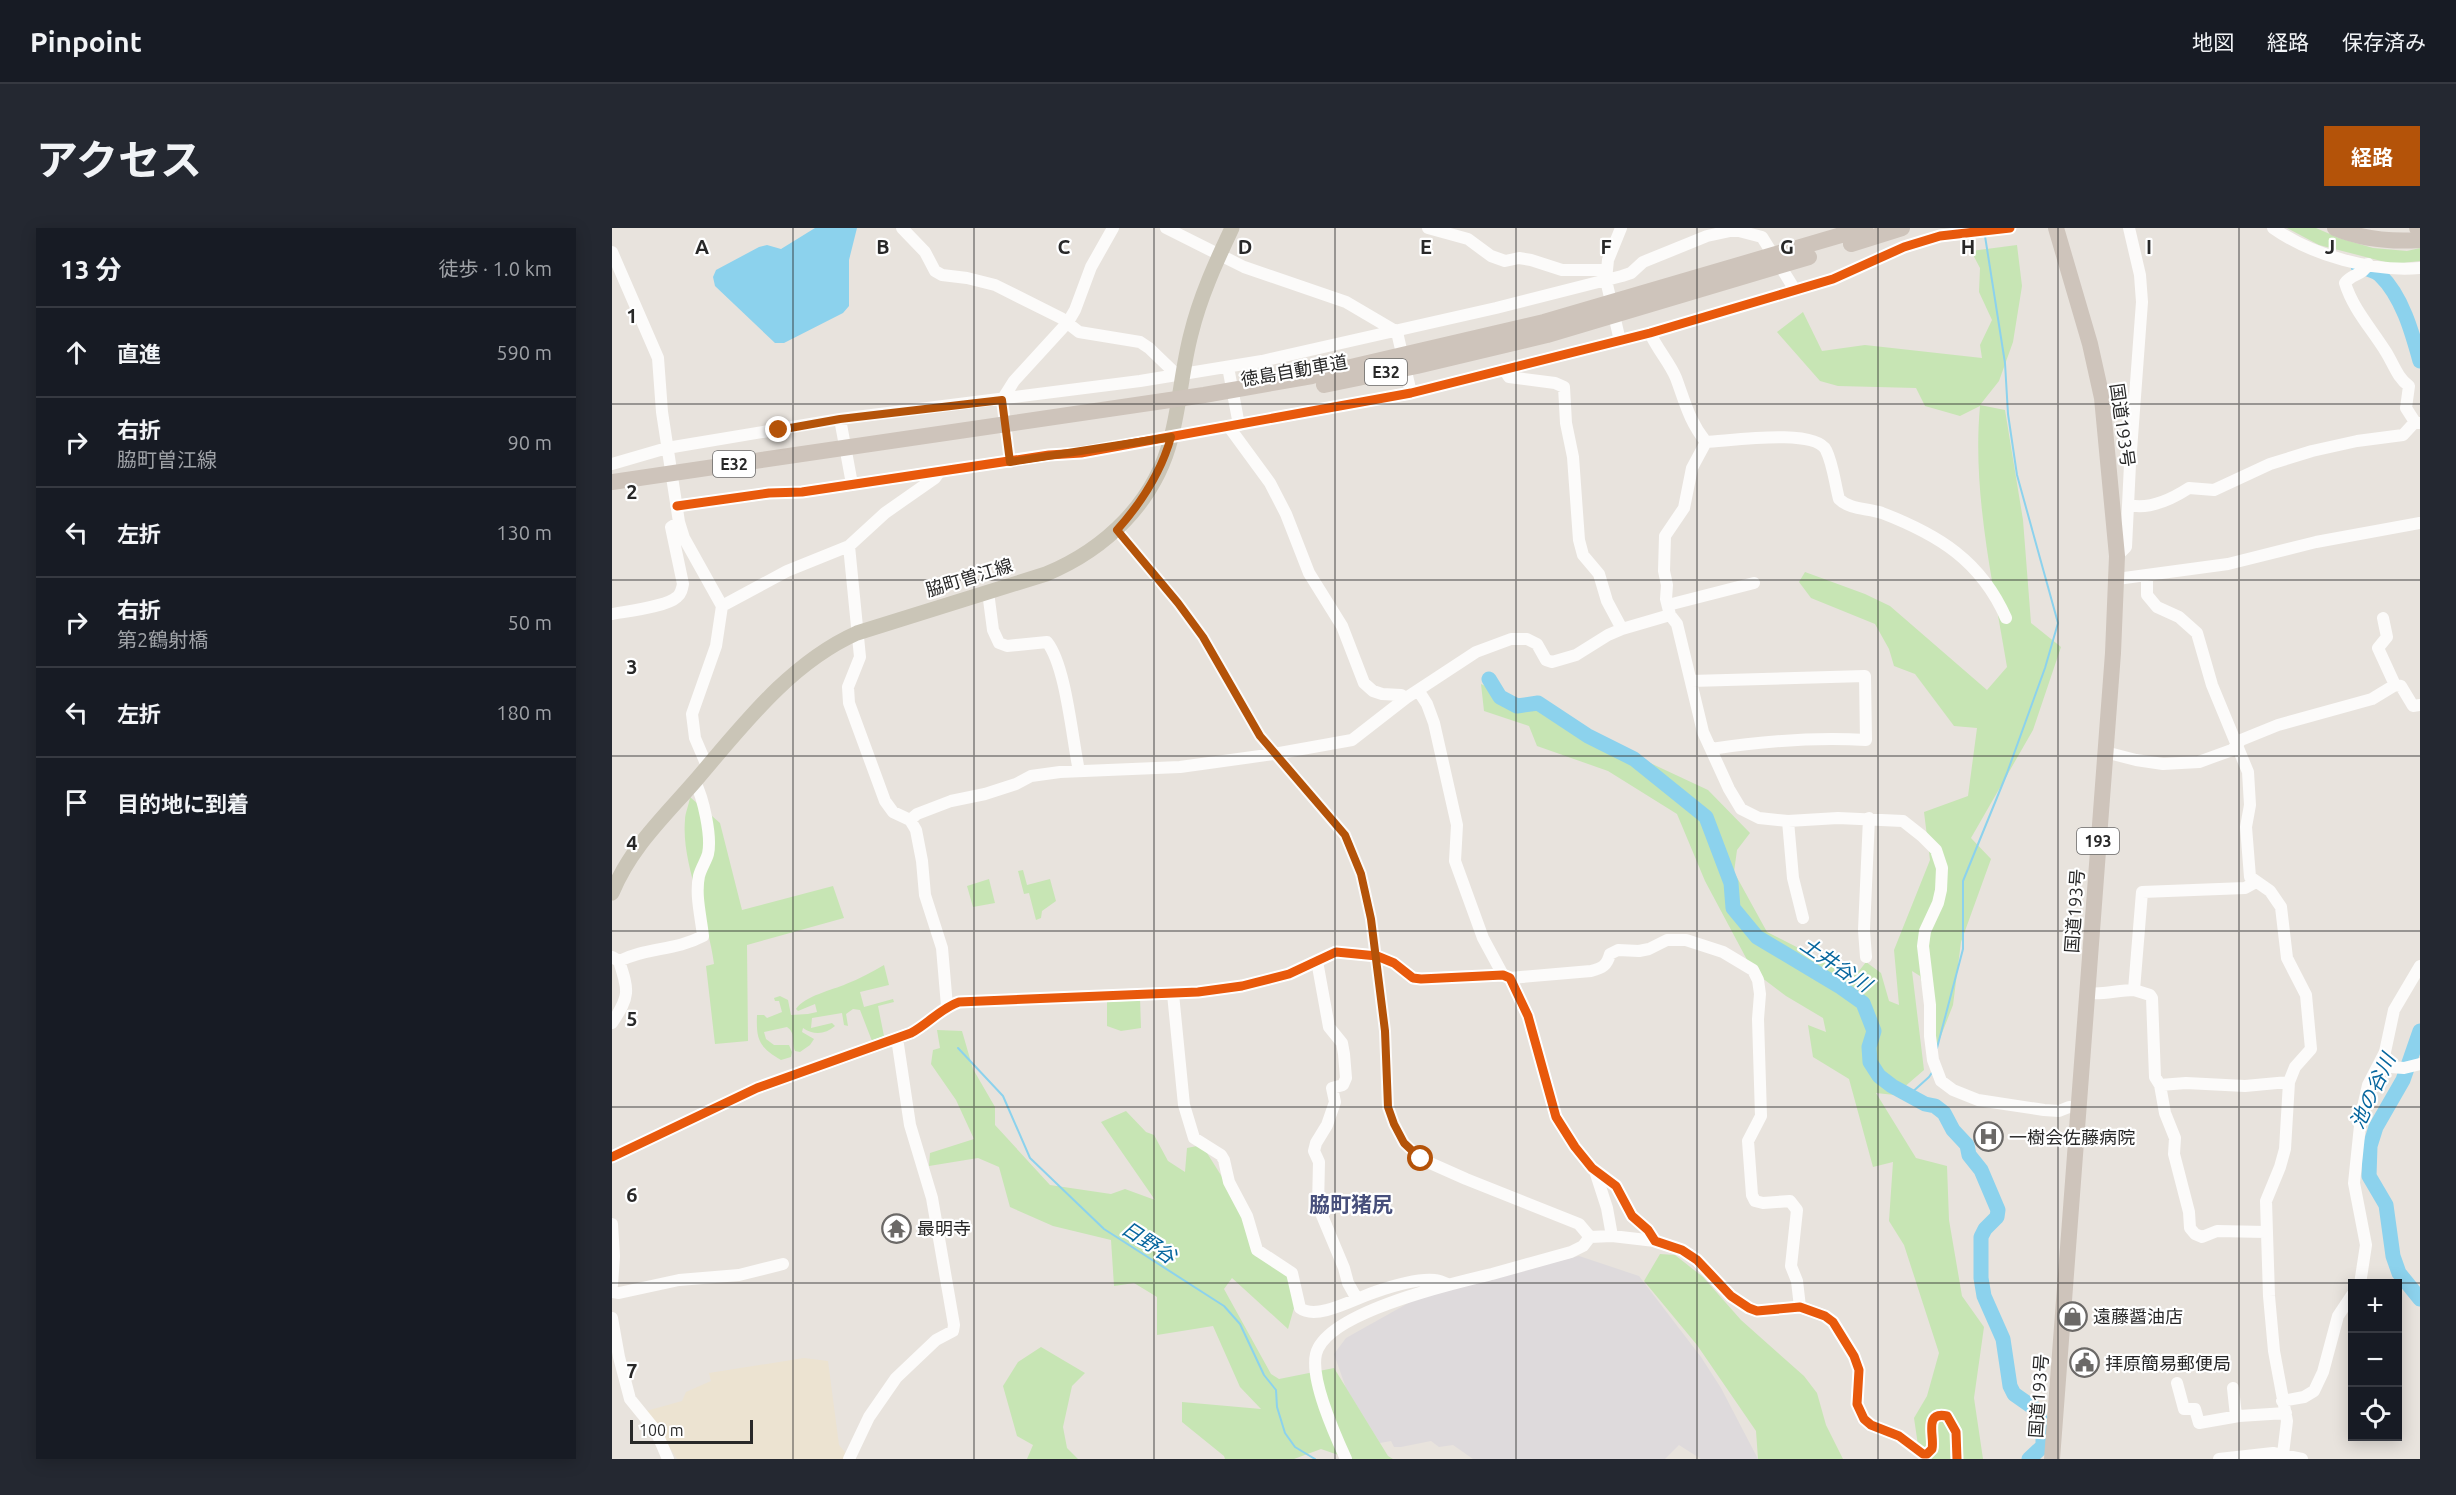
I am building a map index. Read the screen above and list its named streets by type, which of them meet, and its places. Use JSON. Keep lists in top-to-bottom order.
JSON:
{
  "streets": {
    "highway": [
      "徳島自動車道",
      "E32",
      "国道193号",
      "193"
    ],
    "main road": ["脇町曽江線"]
  },
  "districts": ["脇町猪尻"],
  "water": ["土井谷川", "池の谷川", "日野谷"],
  "places": {
    "hospital": ["一樹会佐藤病院"],
    "temple": ["最明寺"],
    "shop": ["遠藤醤油店"],
    "public building": ["拝原簡易郵便局"]
  },
  "scale_bar": "100 m",
  "page": {
    "header": "Pinpoint",
    "nav": ["地図", "経路", "保存済み"],
    "title": "アクセス",
    "buttons": "経路",
    "heading": ["13 分", "徒歩 · 1.0 km"],
    "list": [
      ["直進", "590 m"],
      ["右折", "脇町曽江線", "90 m"],
      ["左折", "130 m"],
      ["右折", "第2鶴射橋", "50 m"],
      ["左折", "180 m"],
      "目的地に到着"
    ],
    "map_buttons": ["+", "−"],
    "scale": "100 m"
  },
  "grid": {
    "columns": [
      "A",
      "B",
      "C",
      "D",
      "E",
      "F",
      "G",
      "H",
      "I",
      "J"
    ],
    "rows": [
      "1",
      "2",
      "3",
      "4",
      "5",
      "6",
      "7"
    ]
  }
}
